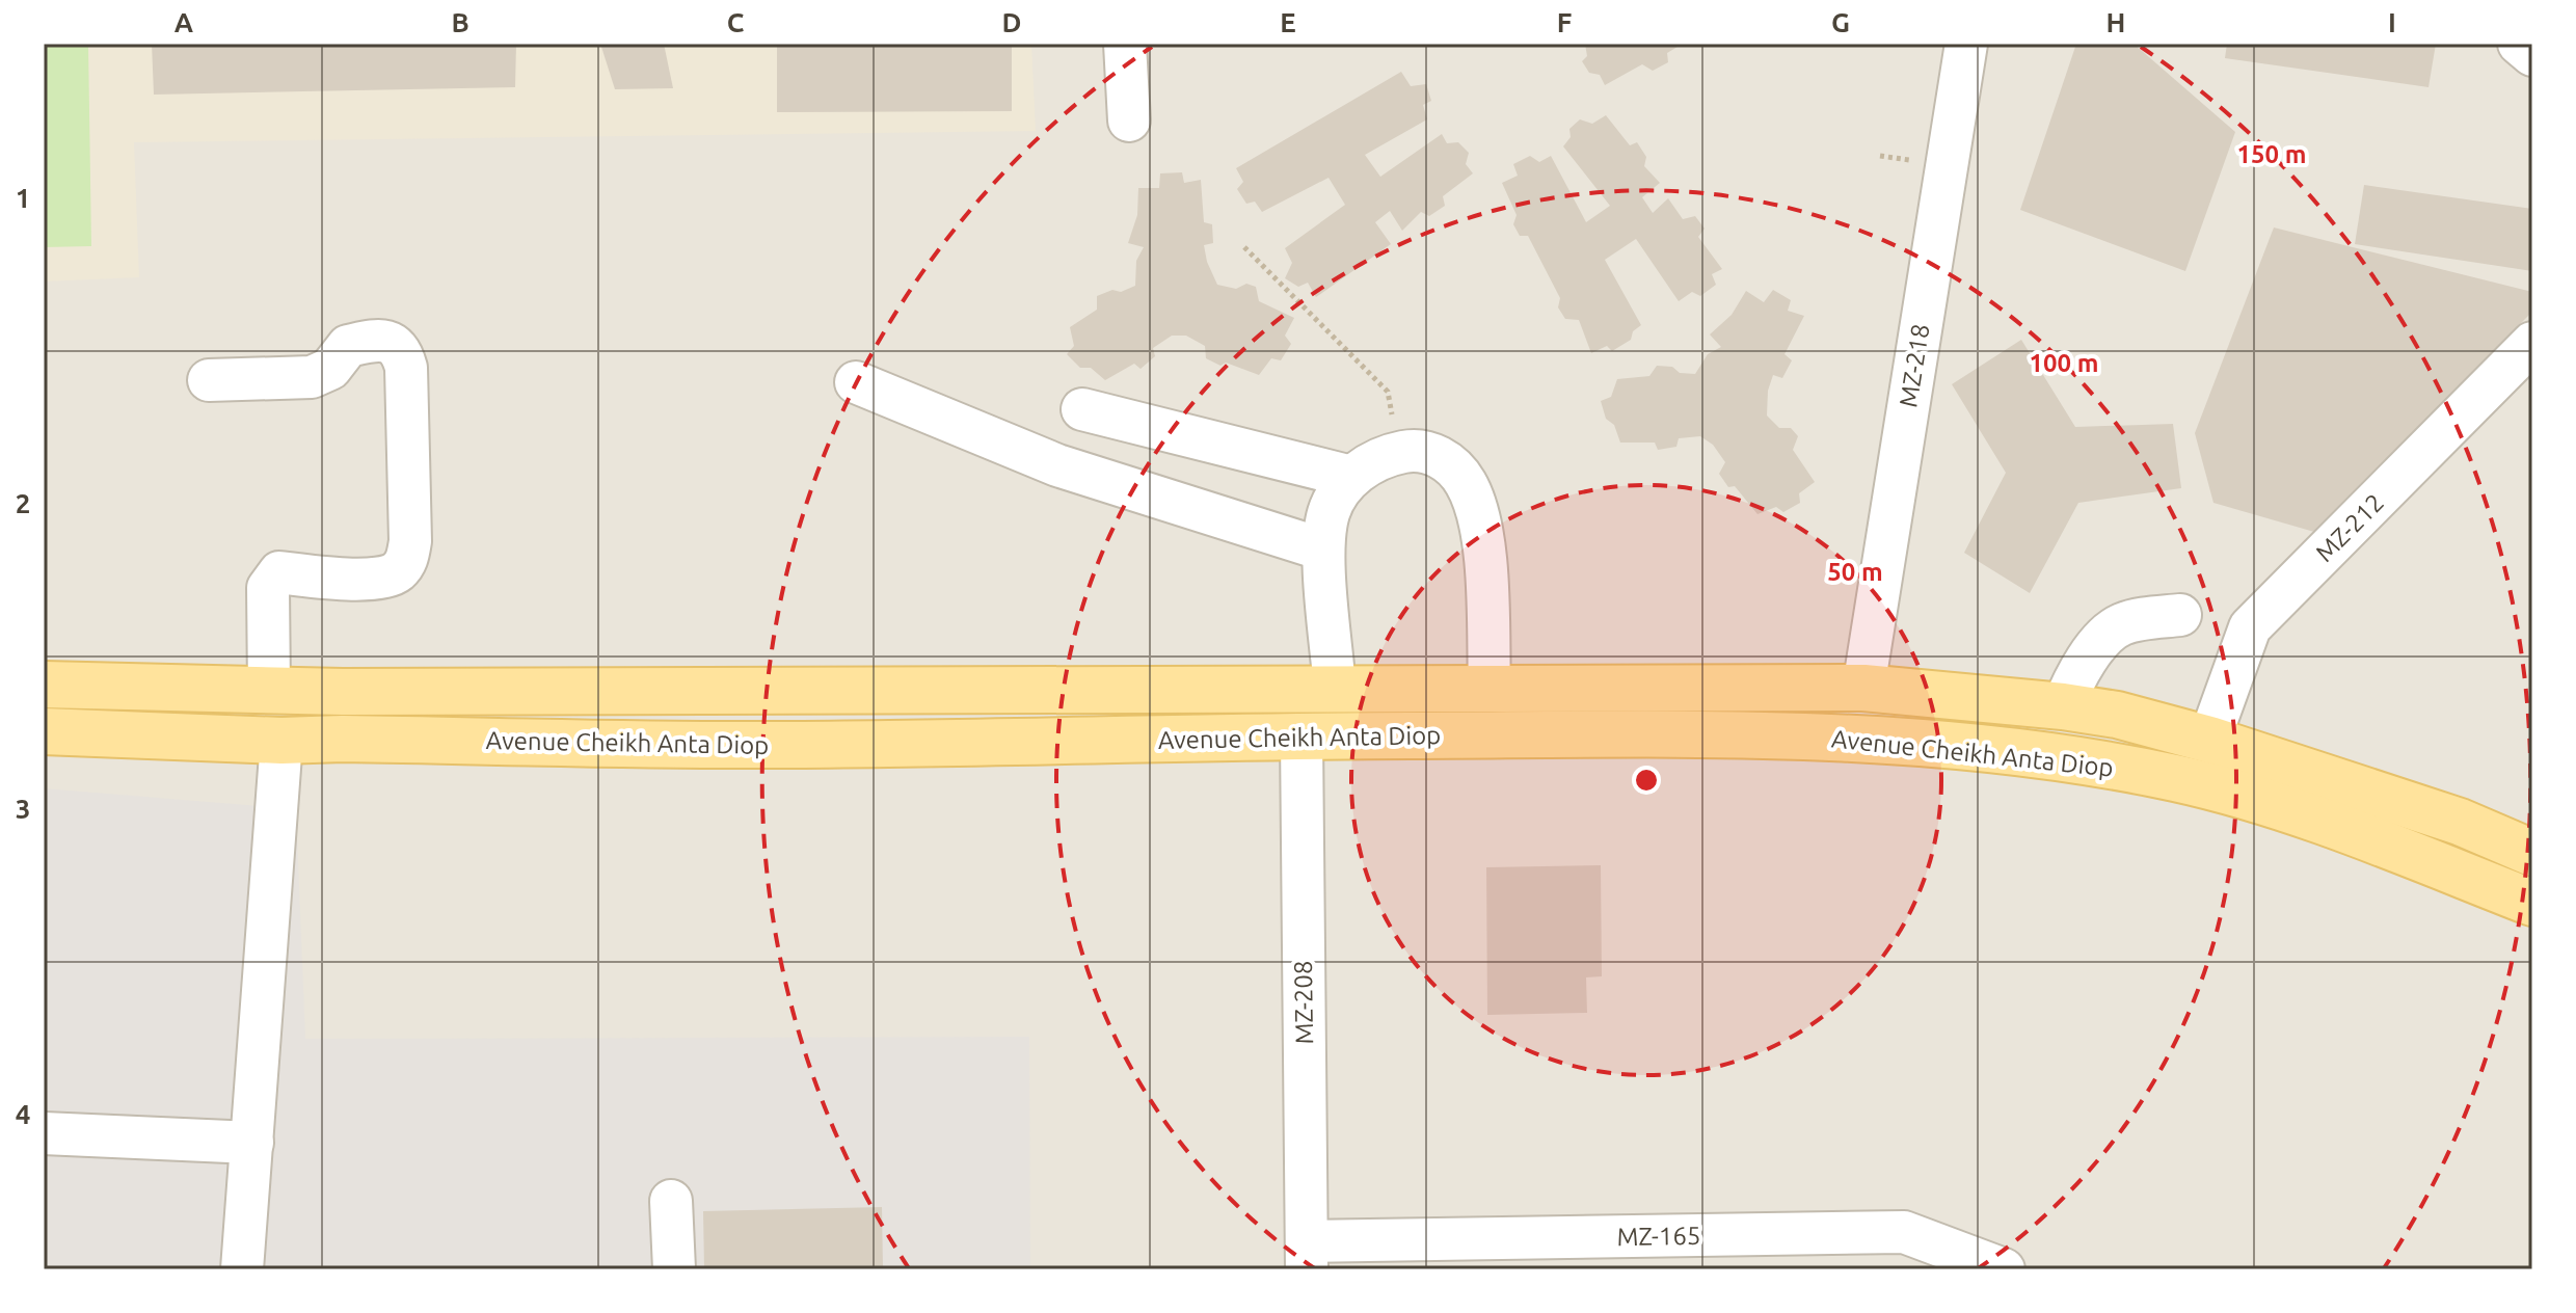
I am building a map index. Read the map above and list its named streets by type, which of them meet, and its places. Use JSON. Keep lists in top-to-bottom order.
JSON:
{
  "streets": {
    "main road": ["Avenue Cheikh Anta Diop"],
    "street": [
      "MZ-218",
      "MZ-212",
      "MZ-208",
      "MZ-165"
    ]
  },
  "crossings": [
    ["MZ-218", "Avenue Cheikh Anta Diop"],
    ["MZ-212", "Avenue Cheikh Anta Diop"],
    ["Avenue Cheikh Anta Diop", "MZ-208"],
    ["MZ-208", "MZ-165"]
  ],
  "grid": {
    "columns": [
      "A",
      "B",
      "C",
      "D",
      "E",
      "F",
      "G",
      "H",
      "I"
    ],
    "rows": [
      "1",
      "2",
      "3",
      "4"
    ]
  },
  "rings": ["150 m", "100 m", "50 m"]
}
